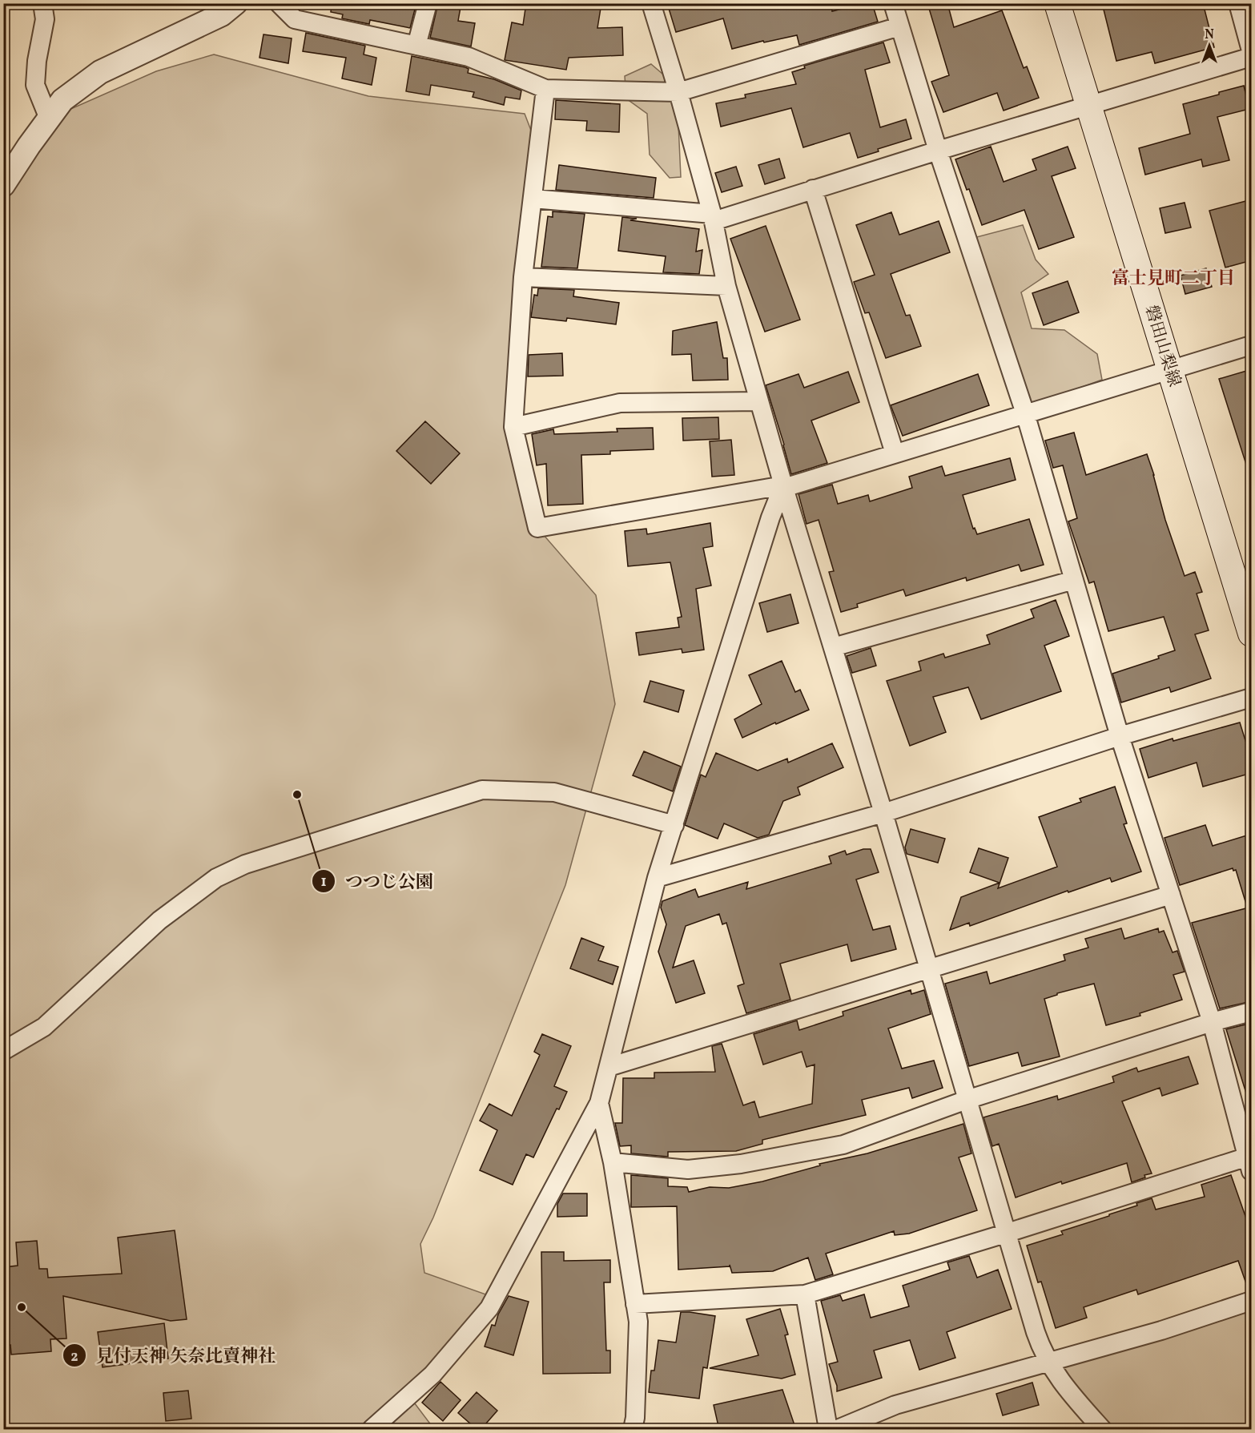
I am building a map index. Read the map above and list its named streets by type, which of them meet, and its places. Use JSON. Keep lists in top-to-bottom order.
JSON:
{
  "streets": {
    "main road": ["磐田山梨線"]
  },
  "districts": ["富士見町二丁目"],
  "places": ["つつじ公園", "見付天神 矢奈比賣神社"],
  "north": "top"
}
